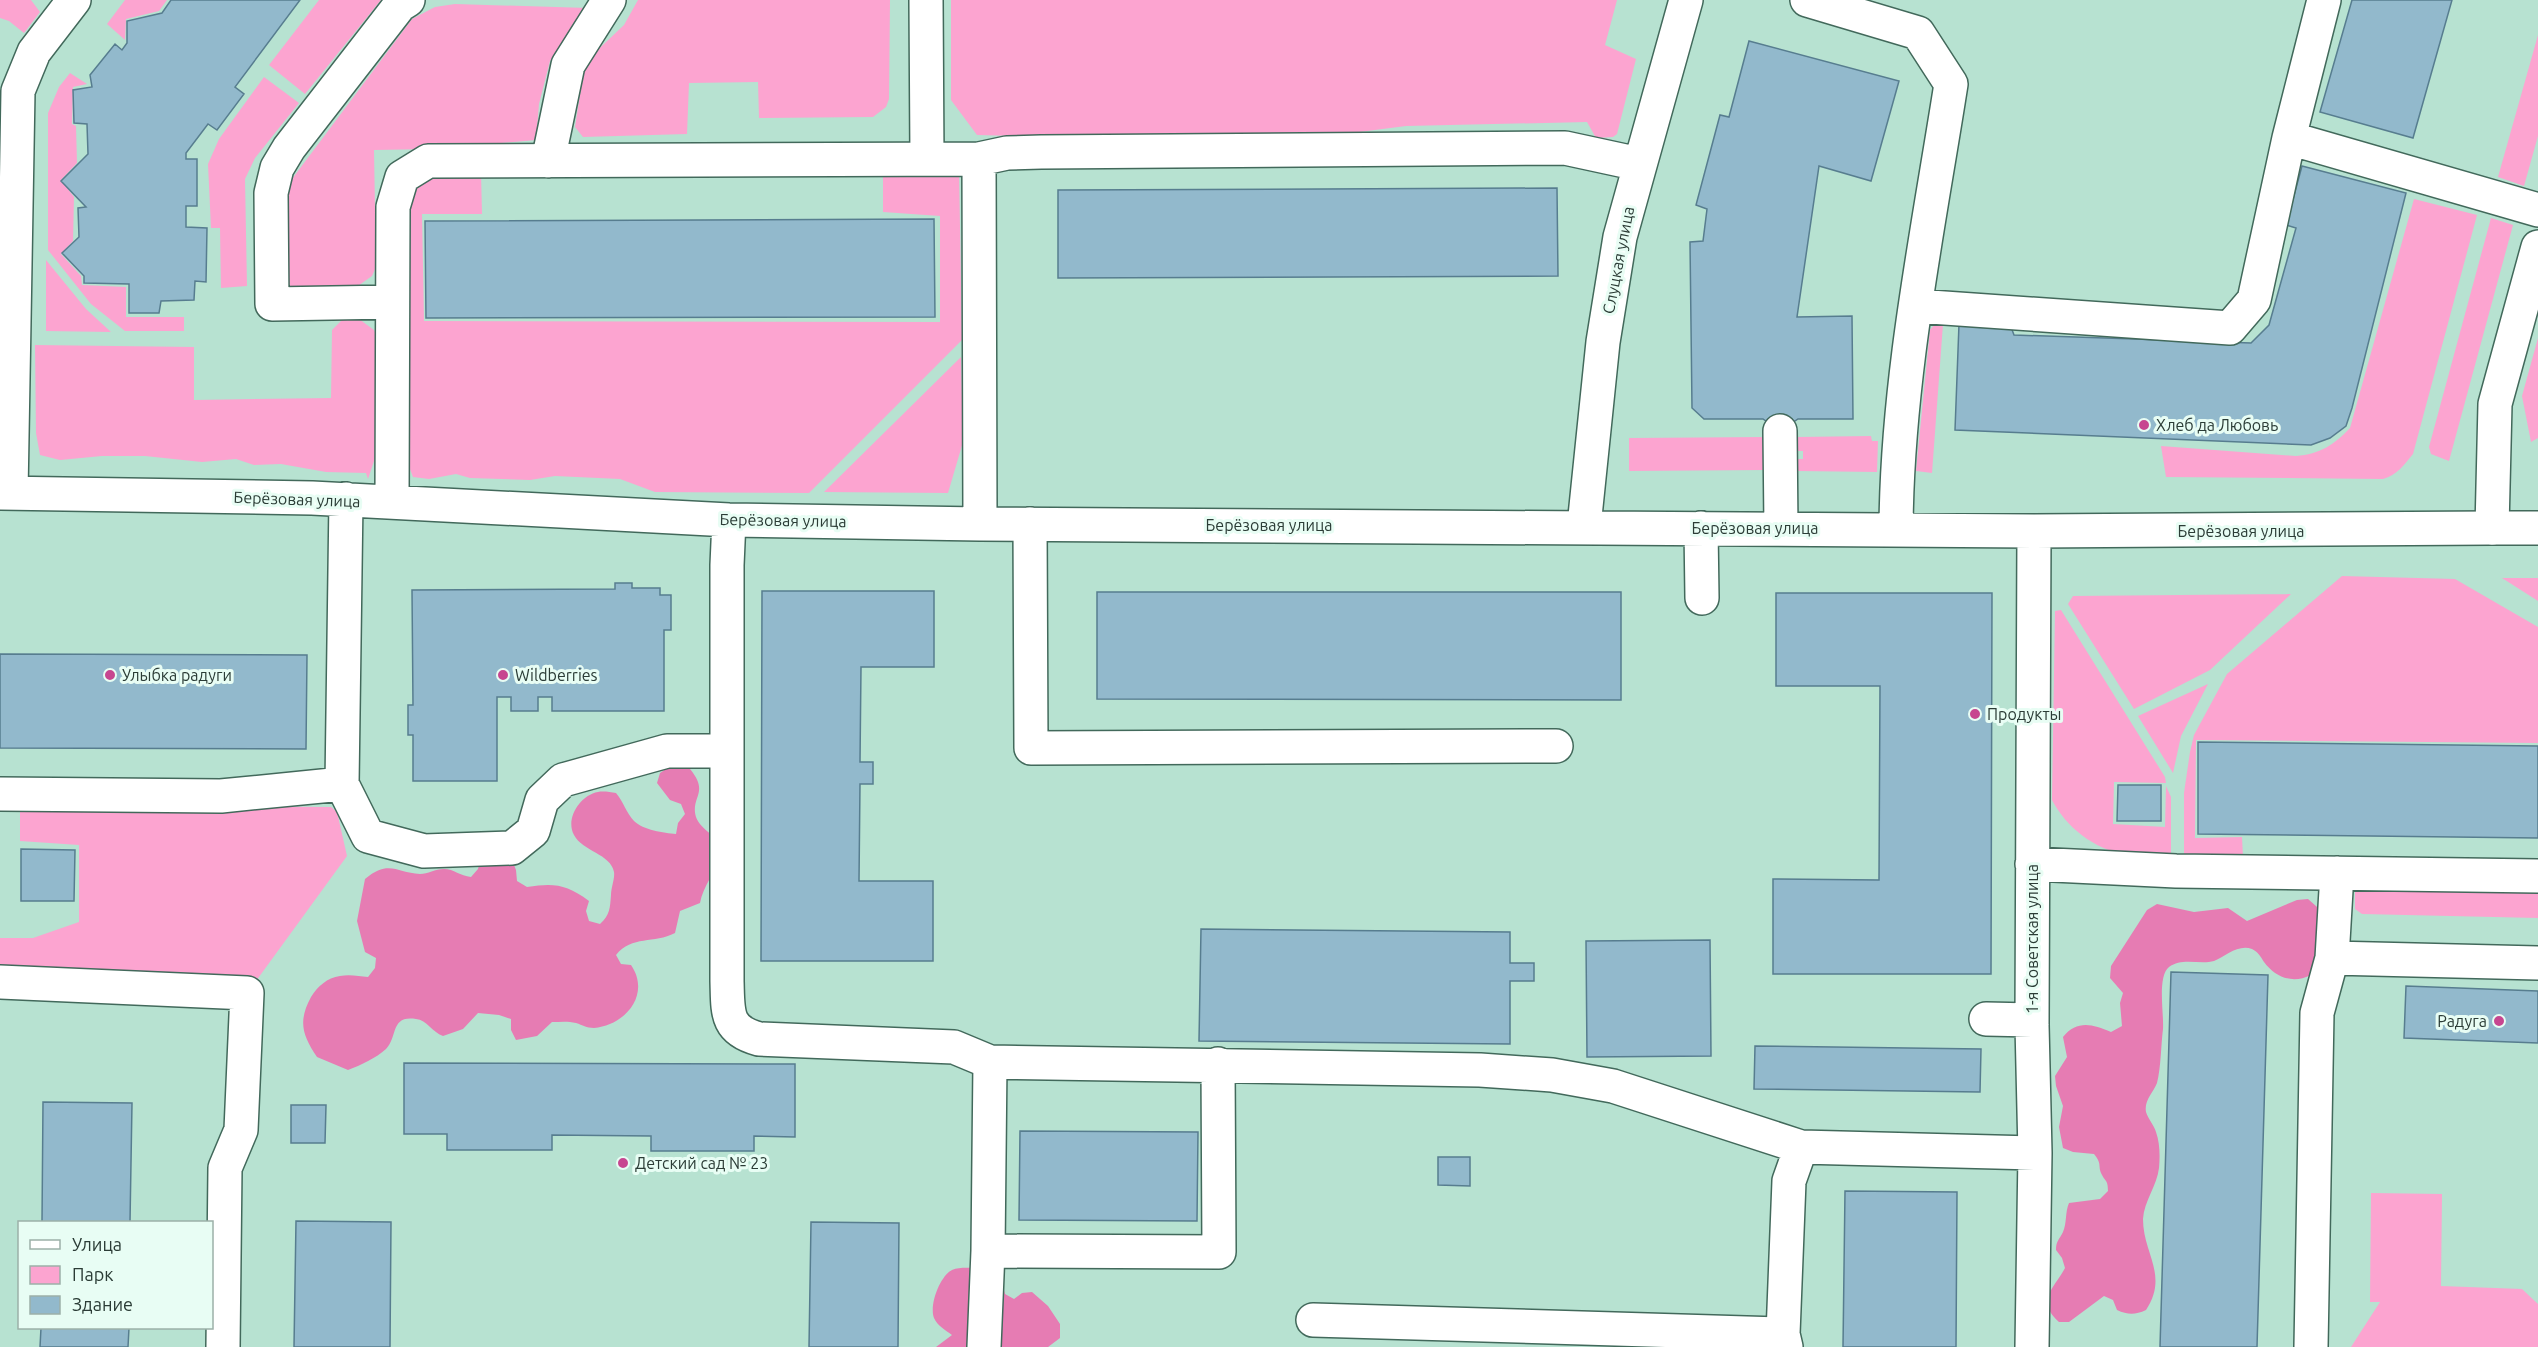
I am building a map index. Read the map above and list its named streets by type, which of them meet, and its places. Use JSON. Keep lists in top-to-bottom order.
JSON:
{
  "streets": {
    "street": ["Слуцкая улица", "Берёзовая улица", "1-я Советская улица"]
  },
  "crossings": [
    ["Слуцкая улица", "Берёзовая улица"],
    ["Берёзовая улица", "1-я Советская улица"]
  ],
  "places": [
    "Хлеб да Любовь",
    "Улыбка радуги",
    "Wildberries",
    "Продукты",
    "Радуга",
    "Детский сад № 23"
  ],
  "legend": ["Улица", "Парк", "Здание"]
}
